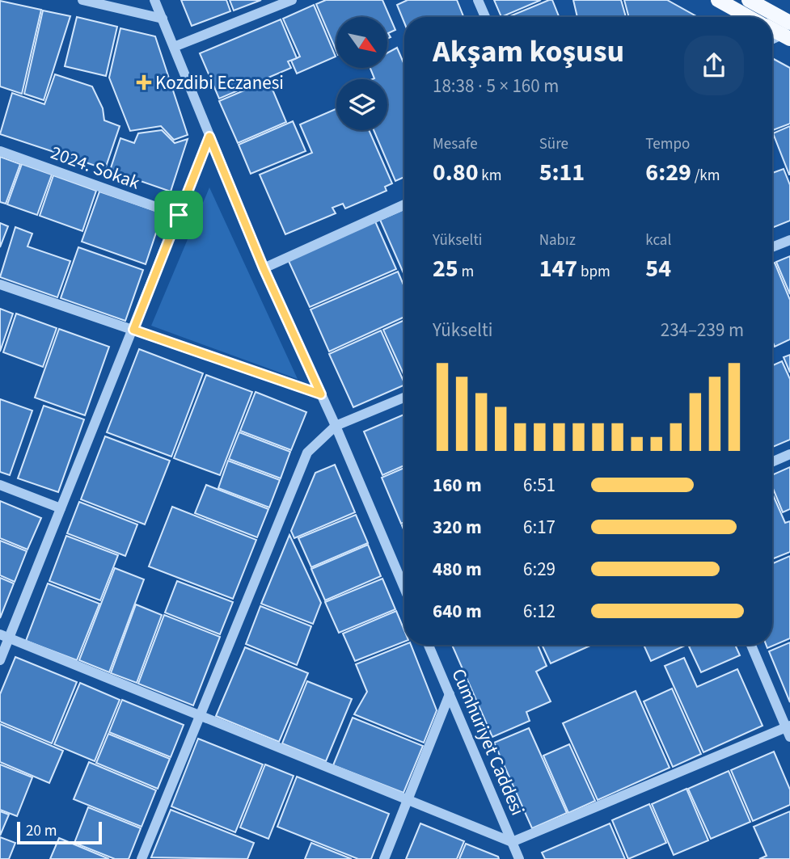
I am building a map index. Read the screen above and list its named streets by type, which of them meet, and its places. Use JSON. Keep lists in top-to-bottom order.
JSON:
{
  "streets": {
    "street": ["2024. Sokak", "Cumhuriyet Caddesi"]
  },
  "places": {
    "health": ["Kozdibi Eczanesi"]
  },
  "scale_bar": "20 m",
  "north": "bottom right",
  "page": {
    "heading": ["Akşam koşusu", "18:38 · 5 × 160 m"],
    "stats": [
      ["Mesafe", "0.80 km"],
      ["Süre", "5:11"],
      ["Tempo", "6:29 /km"],
      ["Yükselti", "25 m"],
      ["Nabız", "147 bpm"],
      ["kcal", "54"]
    ],
    "chart": ["Yükselti", "234–239 m"],
    "list": [
      {
        "name": "160 m",
        "note": "6:51"
      },
      {
        "name": "320 m",
        "note": "6:17"
      },
      {
        "name": "480 m",
        "note": "6:29"
      },
      {
        "name": "640 m",
        "note": "6:12"
      }
    ],
    "scale": "20 m"
  }
}
